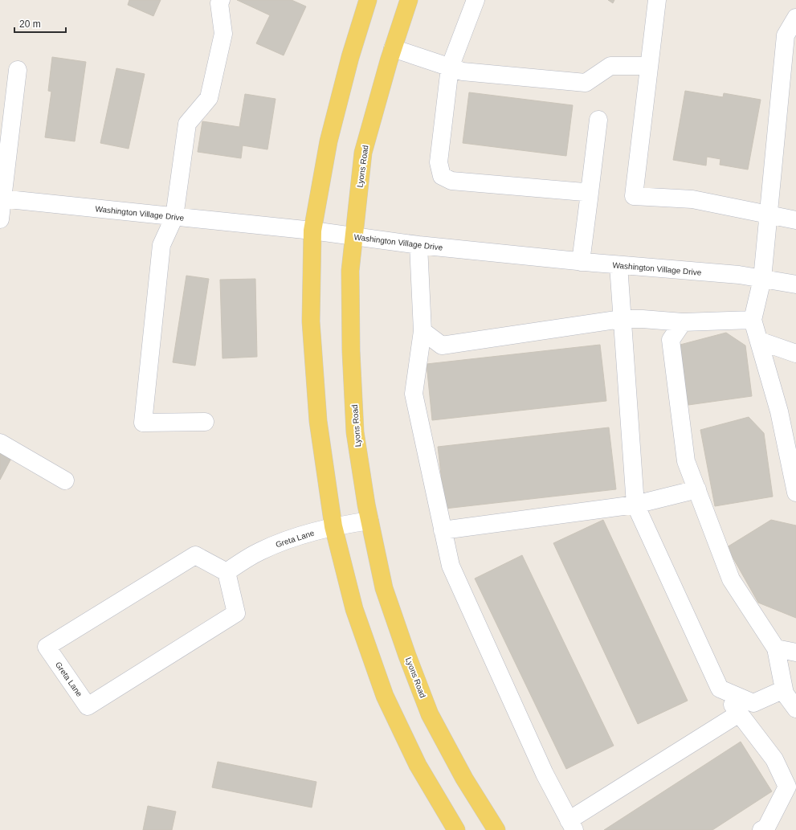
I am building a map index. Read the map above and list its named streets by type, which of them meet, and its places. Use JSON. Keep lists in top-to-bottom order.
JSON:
{
  "streets": {
    "main road": ["Lyons Road"],
    "street": ["Washington Village Drive", "Greta Lane"]
  },
  "crossings": [
    ["Lyons Road", "Washington Village Drive"],
    ["Lyons Road", "Greta Lane"]
  ],
  "scale_bar": "20 m"
}
